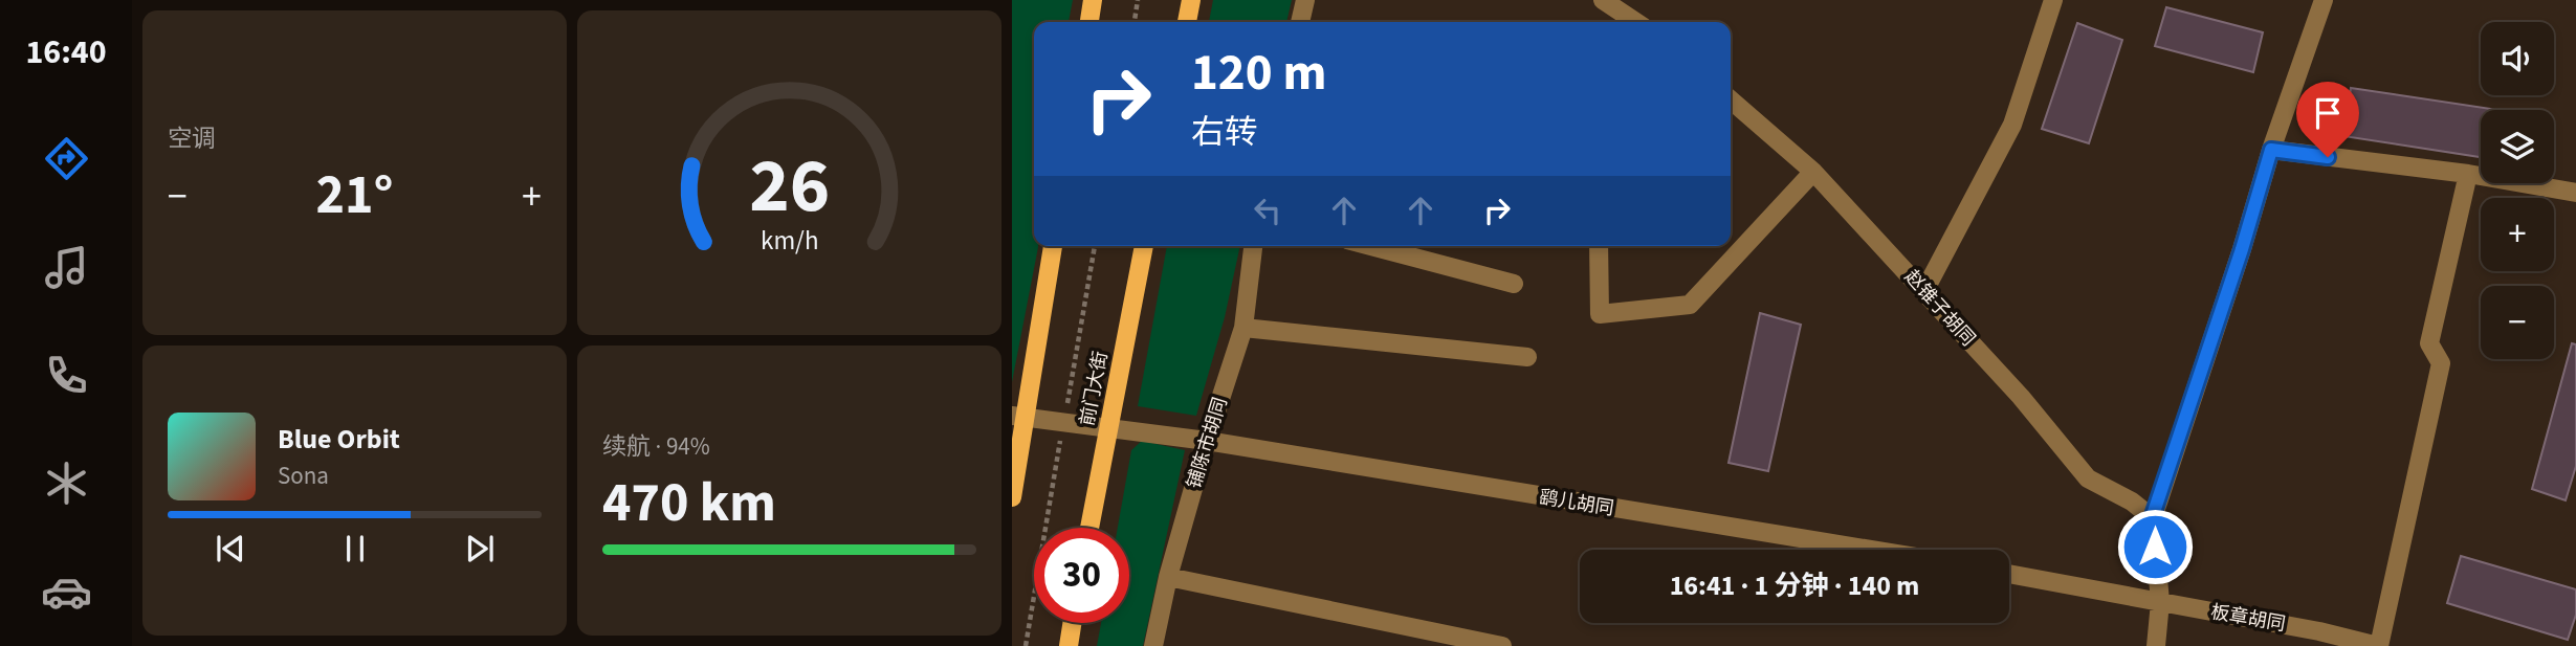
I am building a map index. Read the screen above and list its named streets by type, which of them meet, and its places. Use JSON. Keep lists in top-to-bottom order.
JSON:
{
  "streets": {
    "main road": ["前门大街"],
    "street": [
      "赵锥子胡同",
      "铺陈市胡同",
      "鹞儿胡同",
      "板章胡同"
    ]
  },
  "crossings": [
    ["前门大街", "鹞儿胡同"],
    ["铺陈市胡同", "鹞儿胡同"]
  ],
  "page": {
    "tabs": "16:40",
    "tile": [
      "空调",
      ["续航 · 94%", "470 km"]
    ],
    "map_buttons": ["+", "−"],
    "turn": ["120 m", "右转"],
    "heat": ["−", "21°", "+"],
    "song": ["Blue Orbit", "Sona"],
    "limit": "30",
    "trip": "16:41 · 1 分钟 · 140 m",
    "gauge": ["26", "km/h"]
  }
}
